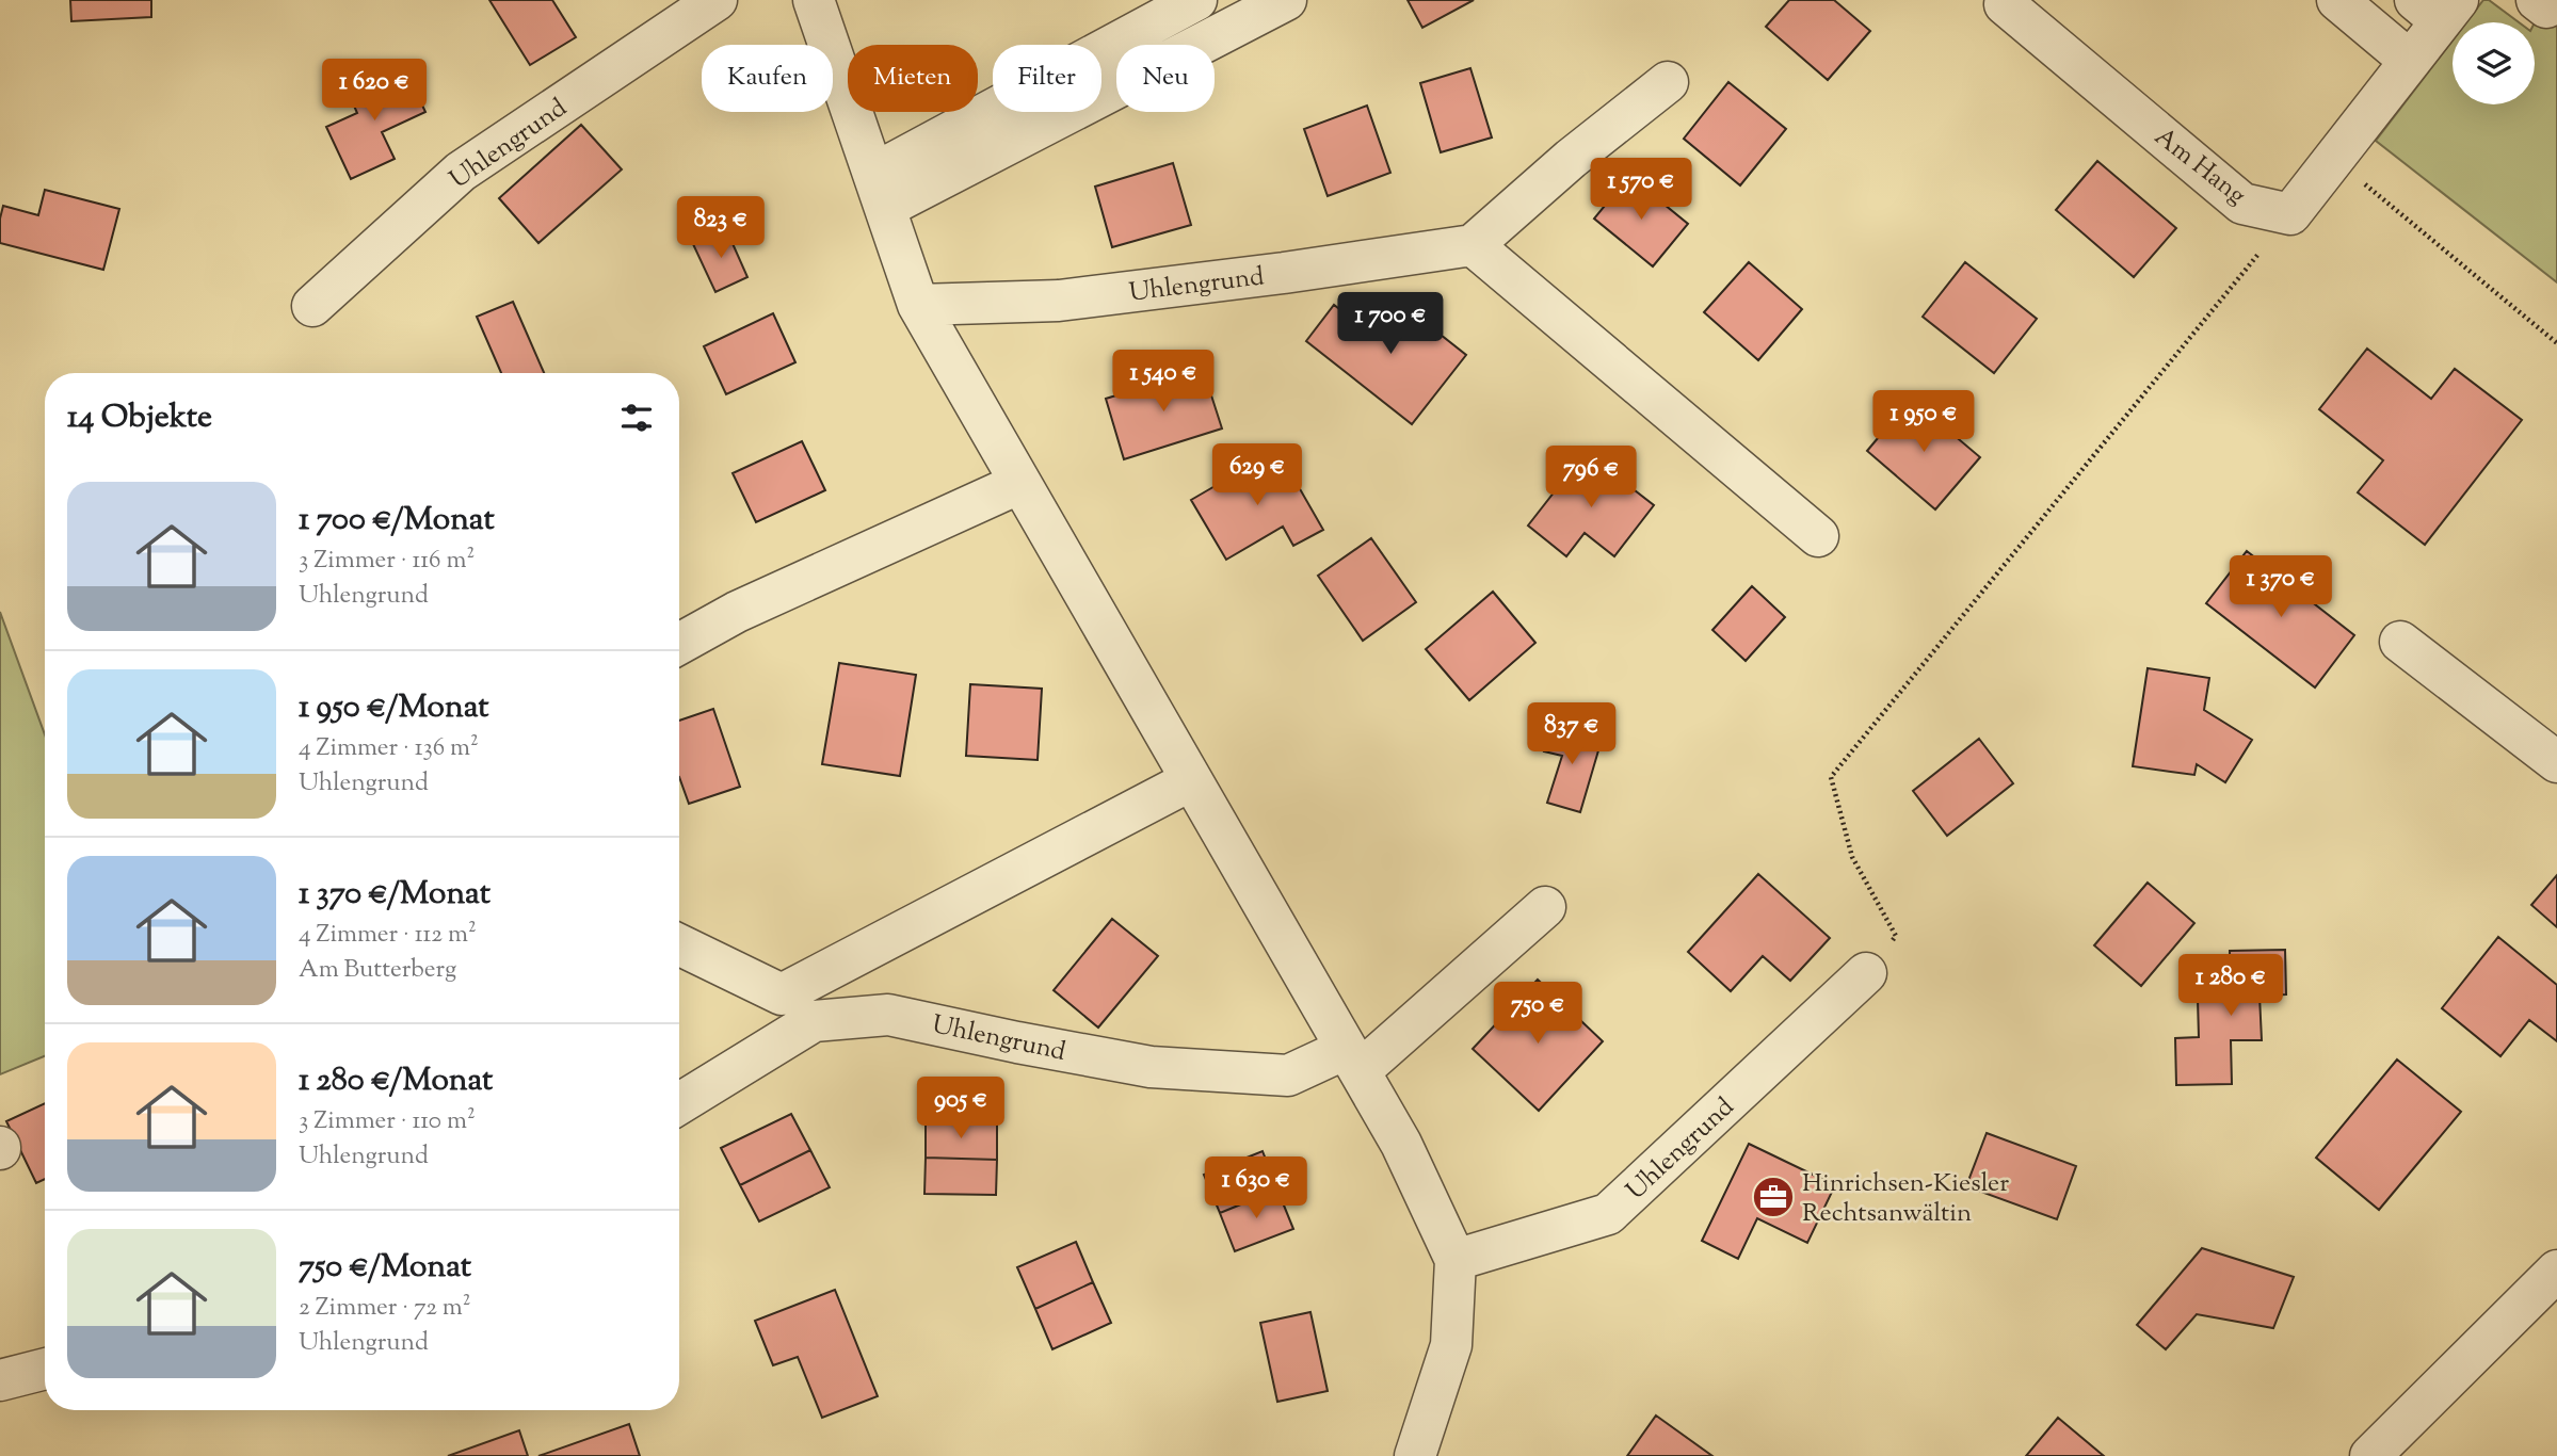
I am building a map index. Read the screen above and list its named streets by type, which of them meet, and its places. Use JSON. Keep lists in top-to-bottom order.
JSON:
{
  "streets": {
    "street": ["Uhlengrund", "Am Hang"]
  },
  "places": {
    "office": ["Hinrichsen-Kiesler Rechtsanwältin"]
  },
  "page": {
    "chip": [
      "Kaufen",
      "Mieten",
      "Filter",
      "Neu"
    ],
    "price": [
      "1 620 €",
      "1 570 €",
      "823 €",
      "1 700 €",
      "1 540 €",
      "1 950 €",
      "629 €",
      "796 €",
      "1 370 €",
      "837 €",
      "1 280 €",
      "750 €",
      "905 €",
      "1 630 €"
    ],
    "heading": "14 Objekte",
    "list": [
      {
        "name": "1 700 €/Monat",
        "note": "3 Zimmer · 116 m² · Uhlengrund"
      },
      {
        "name": "1 950 €/Monat",
        "note": "4 Zimmer · 136 m² · Uhlengrund"
      },
      {
        "name": "1 370 €/Monat",
        "note": "4 Zimmer · 112 m² · Am Butterberg"
      },
      {
        "name": "1 280 €/Monat",
        "note": "3 Zimmer · 110 m² · Uhlengrund"
      },
      {
        "name": "750 €/Monat",
        "note": "2 Zimmer · 72 m² · Uhlengrund"
      }
    ]
  }
}
